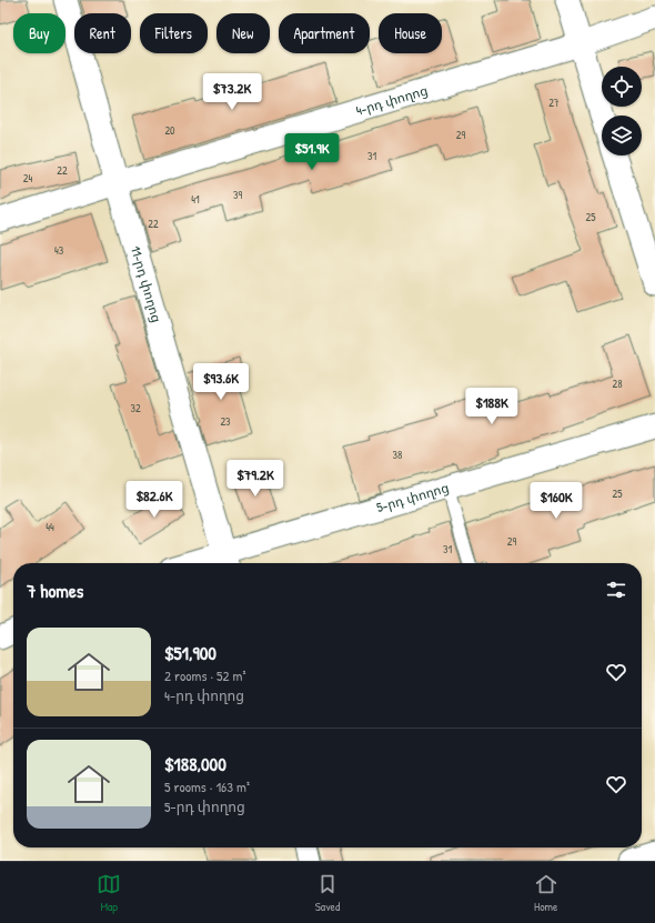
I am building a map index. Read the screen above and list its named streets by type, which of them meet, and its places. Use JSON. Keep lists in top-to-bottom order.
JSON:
{
  "streets": {
    "street": ["4-րդ փողոց", "11-րդ փողոց", "5-րդ փողոց"]
  },
  "crossings": [
    ["4-րդ փողոց", "11-րդ փողոց"],
    ["11-րդ փողոց", "5-րդ փողոց"]
  ],
  "house_numbers": [
    "27",
    "20",
    "29",
    "31",
    "22",
    "24",
    "39",
    "41",
    "25",
    "22",
    "43",
    "28",
    "32",
    "23",
    "38",
    "25",
    "44",
    "29",
    "31"
  ],
  "page": {
    "chip": [
      "Buy",
      "Rent",
      "Filters",
      "New",
      "Apartment",
      "House"
    ],
    "price": [
      "$73.2K",
      "$51.9K",
      "$93.6K",
      "$188K",
      "$79.2K",
      "$82.6K",
      "$160K"
    ],
    "heading": "7 homes",
    "list": [
      {
        "name": "$51,900",
        "note": "2 rooms · 52 m² · 4-րդ փողոց"
      },
      {
        "name": "$188,000",
        "note": "5 rooms · 163 m² · 5-րդ փողոց"
      }
    ],
    "tabs": ["Map", "Saved", "Home"]
  }
}
